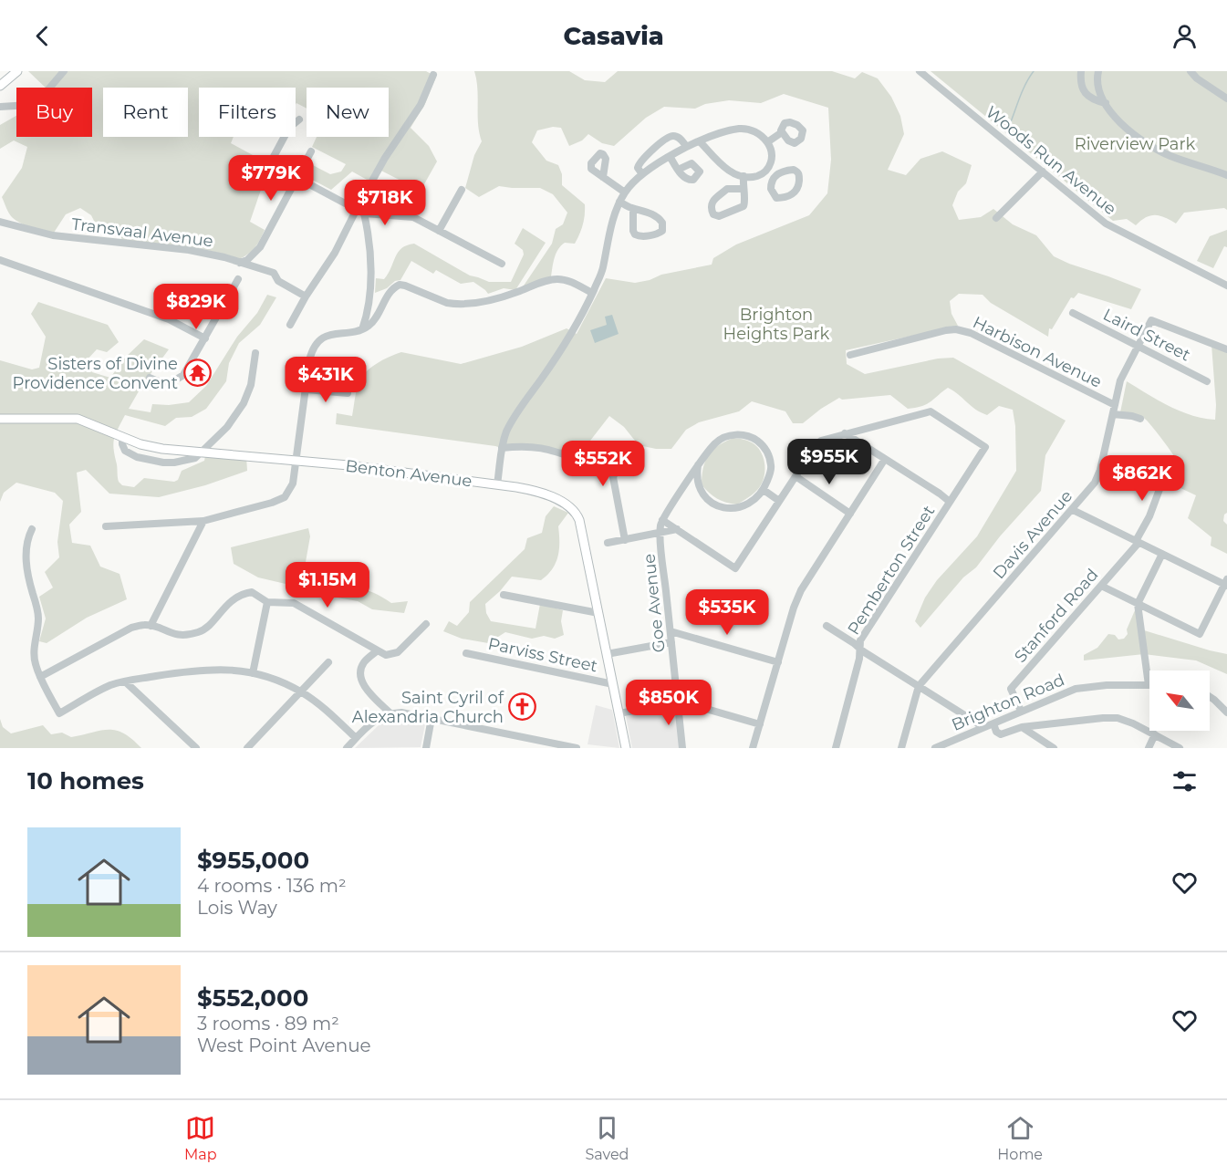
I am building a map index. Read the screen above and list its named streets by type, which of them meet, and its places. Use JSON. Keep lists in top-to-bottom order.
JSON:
{
  "streets": {
    "main road": ["Benton Avenue"],
    "street": [
      "Woods Run Avenue",
      "Transvaal Avenue",
      "Laird Street",
      "Harbison Avenue",
      "Davis Avenue",
      "Pemberton Street",
      "Goe Avenue",
      "Stanford Road",
      "Parviss Street",
      "Brighton Road"
    ]
  },
  "crossings": [
    ["Laird Street", "Davis Avenue"],
    ["Harbison Avenue", "Davis Avenue"],
    ["Benton Avenue", "Parviss Street"],
    ["Stanford Road", "Brighton Road"]
  ],
  "parks": ["Riverview Park", "Brighton Heights Park"],
  "places": {
    "temple": ["Sisters of Divine Providence Convent"],
    "church": ["Saint Cyril of Alexandria Church"]
  },
  "north": "top left",
  "page": {
    "header": "Casavia",
    "chip": [
      "Buy",
      "Rent",
      "Filters",
      "New"
    ],
    "price": [
      "$779K",
      "$718K",
      "$829K",
      "$431K",
      "$955K",
      "$552K",
      "$862K",
      "$1.15M",
      "$535K",
      "$850K"
    ],
    "heading": "10 homes",
    "list": [
      {
        "name": "$955,000",
        "note": "4 rooms · 136 m² · Lois Way"
      },
      {
        "name": "$552,000",
        "note": "3 rooms · 89 m² · West Point Avenue"
      }
    ],
    "tabs": ["Map", "Saved", "Home"]
  }
}
